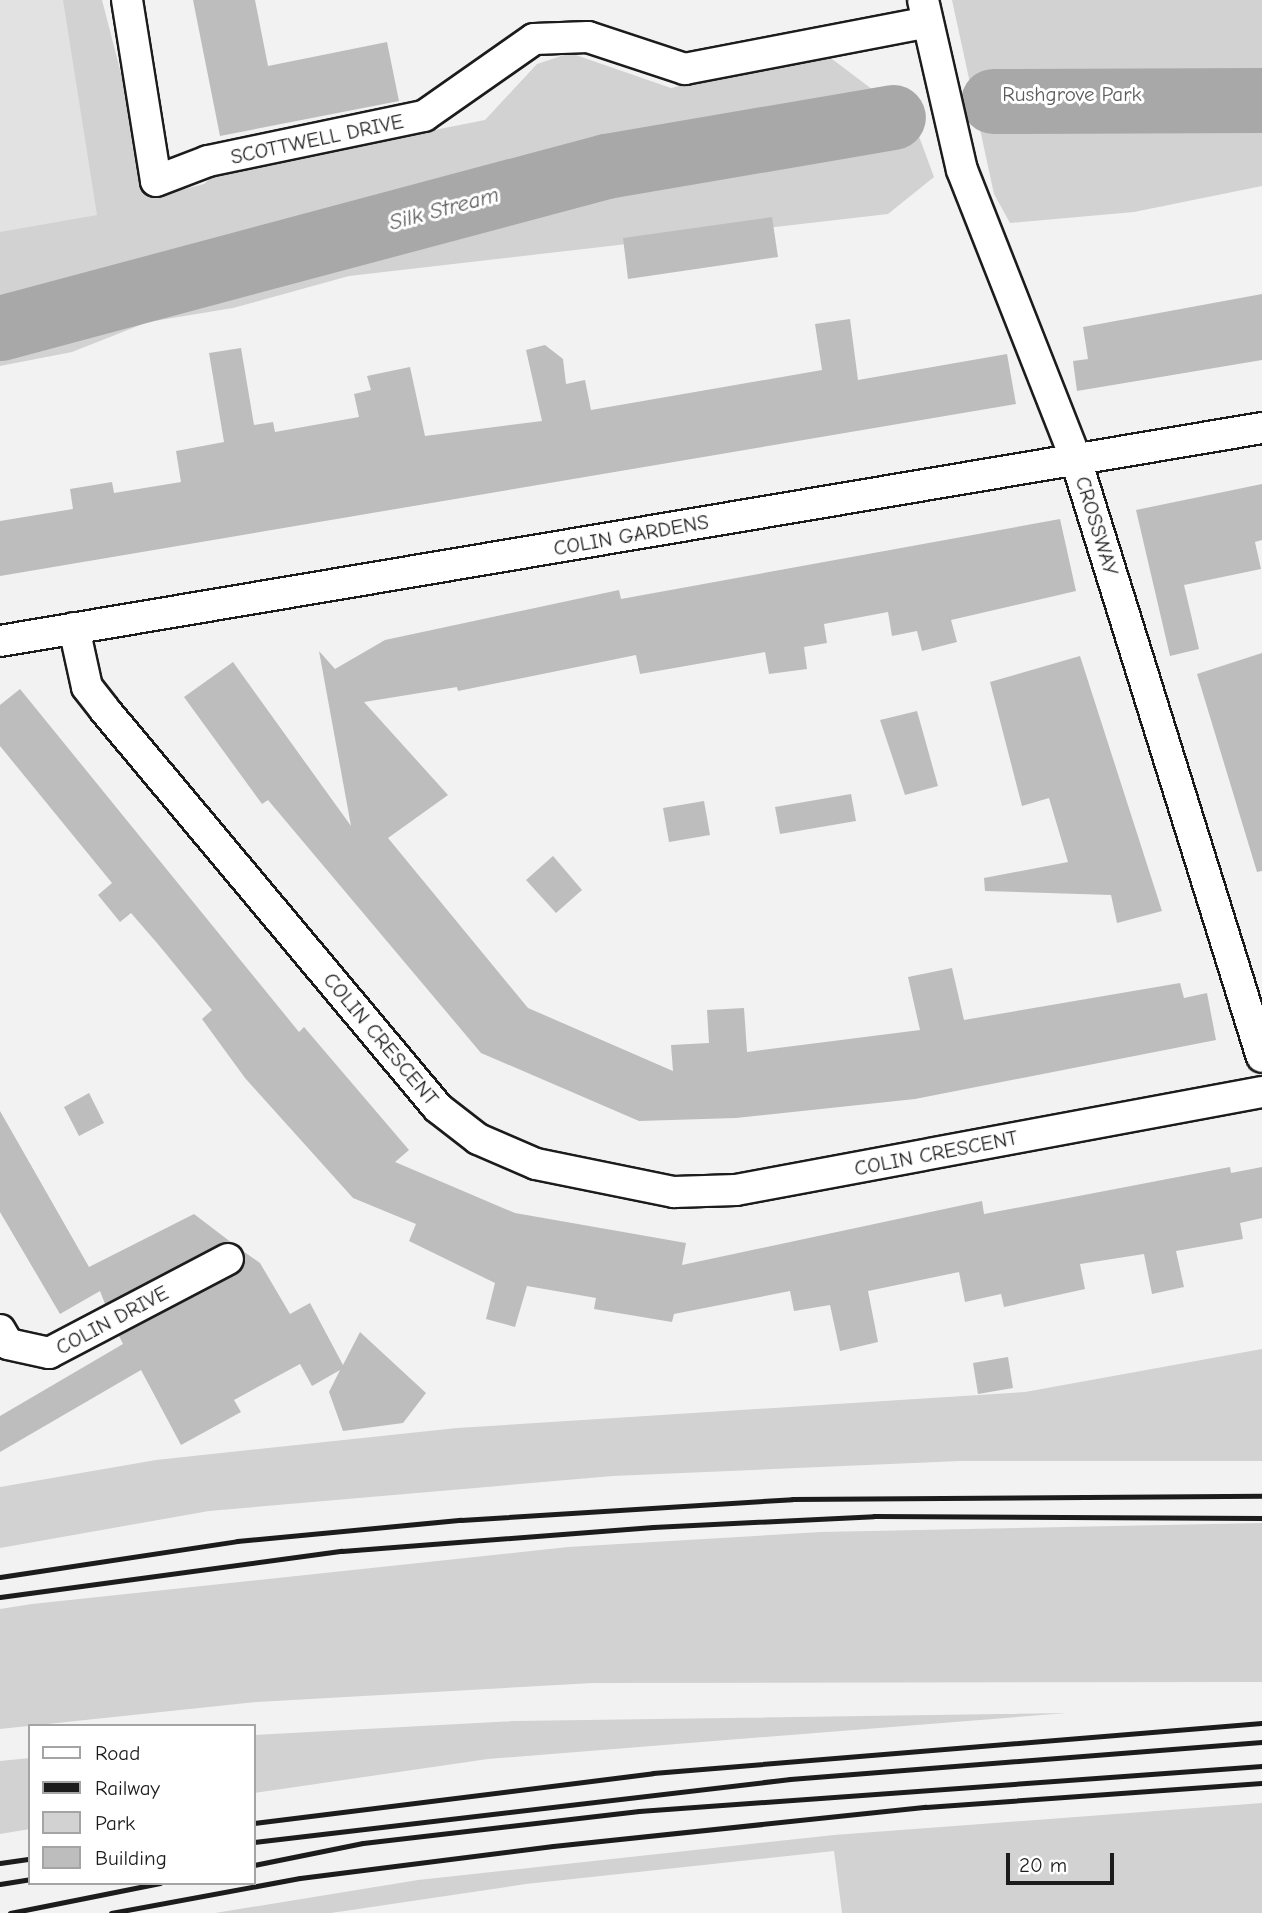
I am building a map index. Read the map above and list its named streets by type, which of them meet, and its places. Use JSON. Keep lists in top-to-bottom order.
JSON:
{
  "streets": {
    "street": [
      "SCOTTWELL DRIVE",
      "CROSSWAY",
      "COLIN GARDENS",
      "COLIN CRESCENT",
      "COLIN DRIVE"
    ]
  },
  "crossings": [
    ["SCOTTWELL DRIVE", "CROSSWAY"],
    ["CROSSWAY", "COLIN GARDENS"],
    ["COLIN GARDENS", "COLIN CRESCENT"]
  ],
  "water": ["Silk Stream"],
  "parks": ["Rushgrove Park"],
  "legend": [
    "Road",
    "Railway",
    "Park",
    "Building"
  ],
  "scale_bar": "20 m"
}
